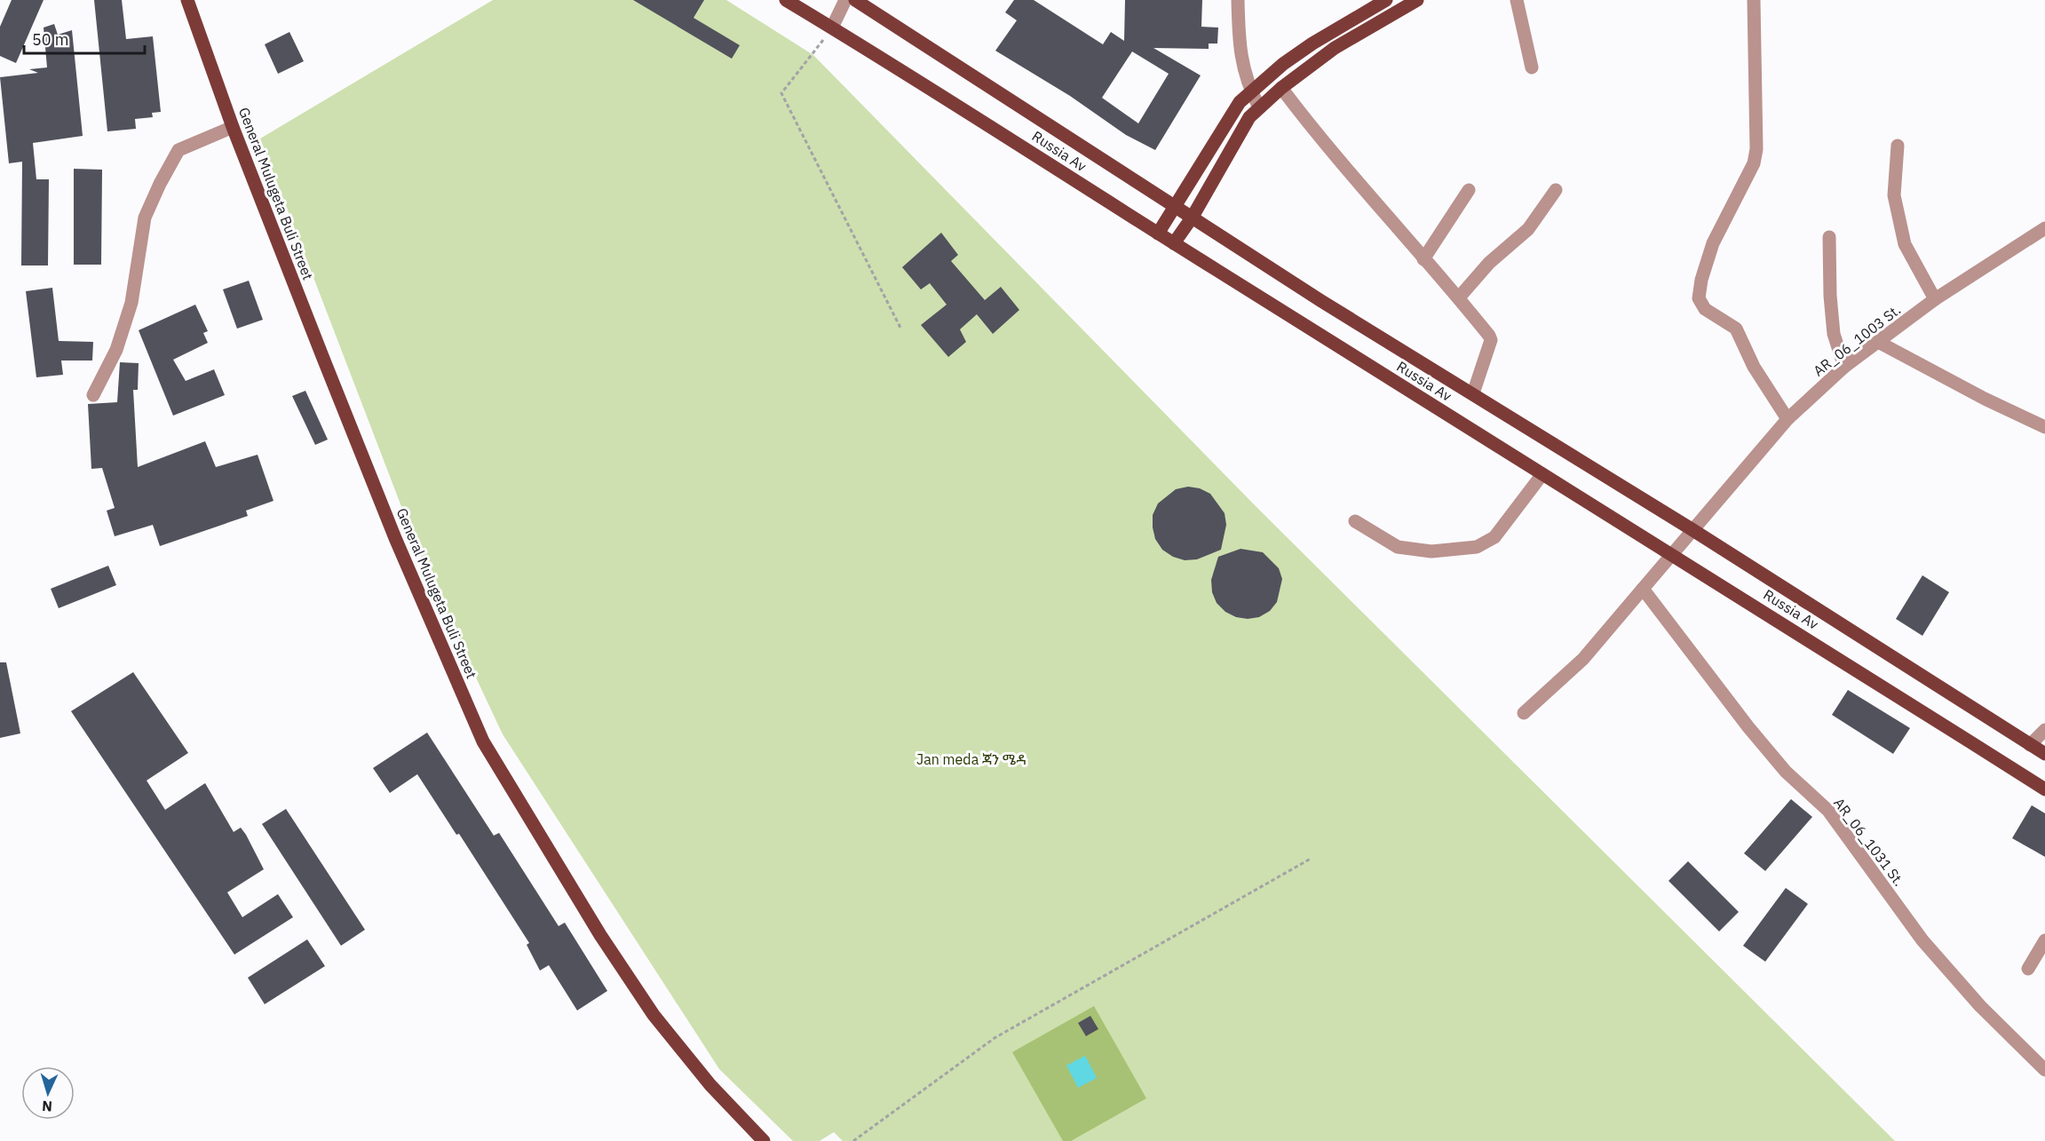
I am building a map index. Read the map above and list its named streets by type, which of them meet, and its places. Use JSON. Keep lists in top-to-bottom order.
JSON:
{
  "streets": {
    "main road": ["Russia Av", "General Mulugeta Buli Street"],
    "street": ["AR_06_1003 St.", "AR_06_1031 St."]
  },
  "crossings": [
    ["Russia Av", "AR_06_1003 St."]
  ],
  "parks": ["Jan meda ጃን ሜዳ"],
  "scale_bar": "50 m",
  "north": "bottom"
}
